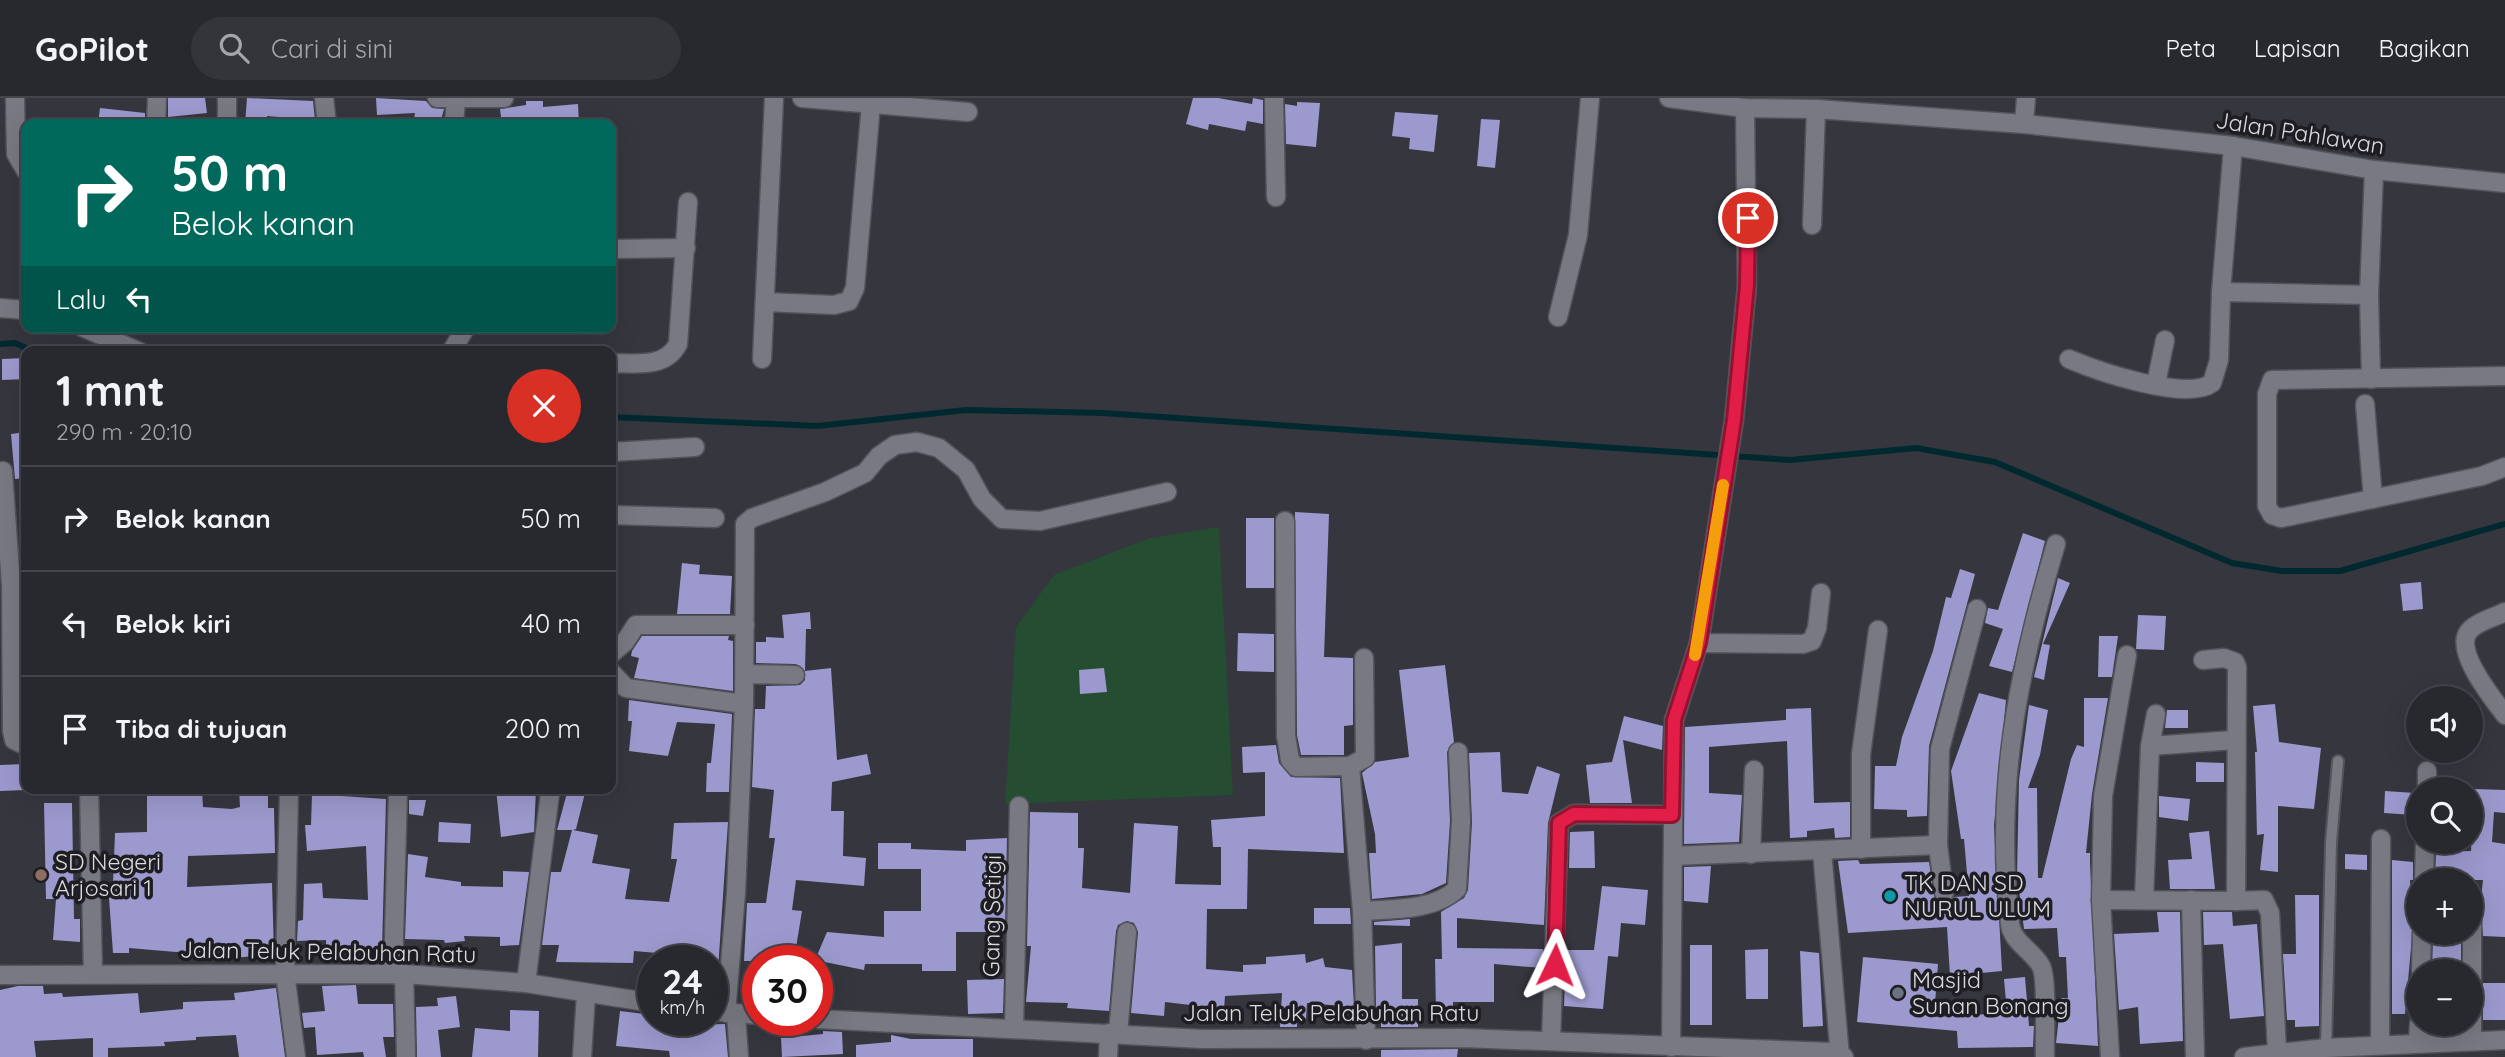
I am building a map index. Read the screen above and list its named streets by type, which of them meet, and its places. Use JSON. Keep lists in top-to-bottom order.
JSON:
{
  "streets": {
    "street": ["Jalan Pahlawan", "Gang Setigi", "Jalan Teluk Pelabuhan Ratu"]
  },
  "crossings": [
    ["Gang Setigi", "Jalan Teluk Pelabuhan Ratu"]
  ],
  "places": ["SD Negeri Arjosari 1", "TK DAN SD NURUL ULUM", "Masjid Sunan Bonang"],
  "page": {
    "header": "GoPilot",
    "search": "Cari di sini",
    "nav": ["Peta", "Lapisan", "Bagikan"],
    "turn": ["50 m", "Belok kanan"],
    "then": "Lalu",
    "heading": ["1 mnt", "290 m · 20:10"],
    "list": [
      {
        "name": "Belok kanan",
        "value": "50 m"
      },
      {
        "name": "Belok kiri",
        "value": "40 m"
      },
      {
        "name": "Tiba di tujuan",
        "value": "200 m"
      }
    ],
    "map_buttons": ["+", "−"],
    "speed": "24 km/h",
    "limit": "30"
  }
}
